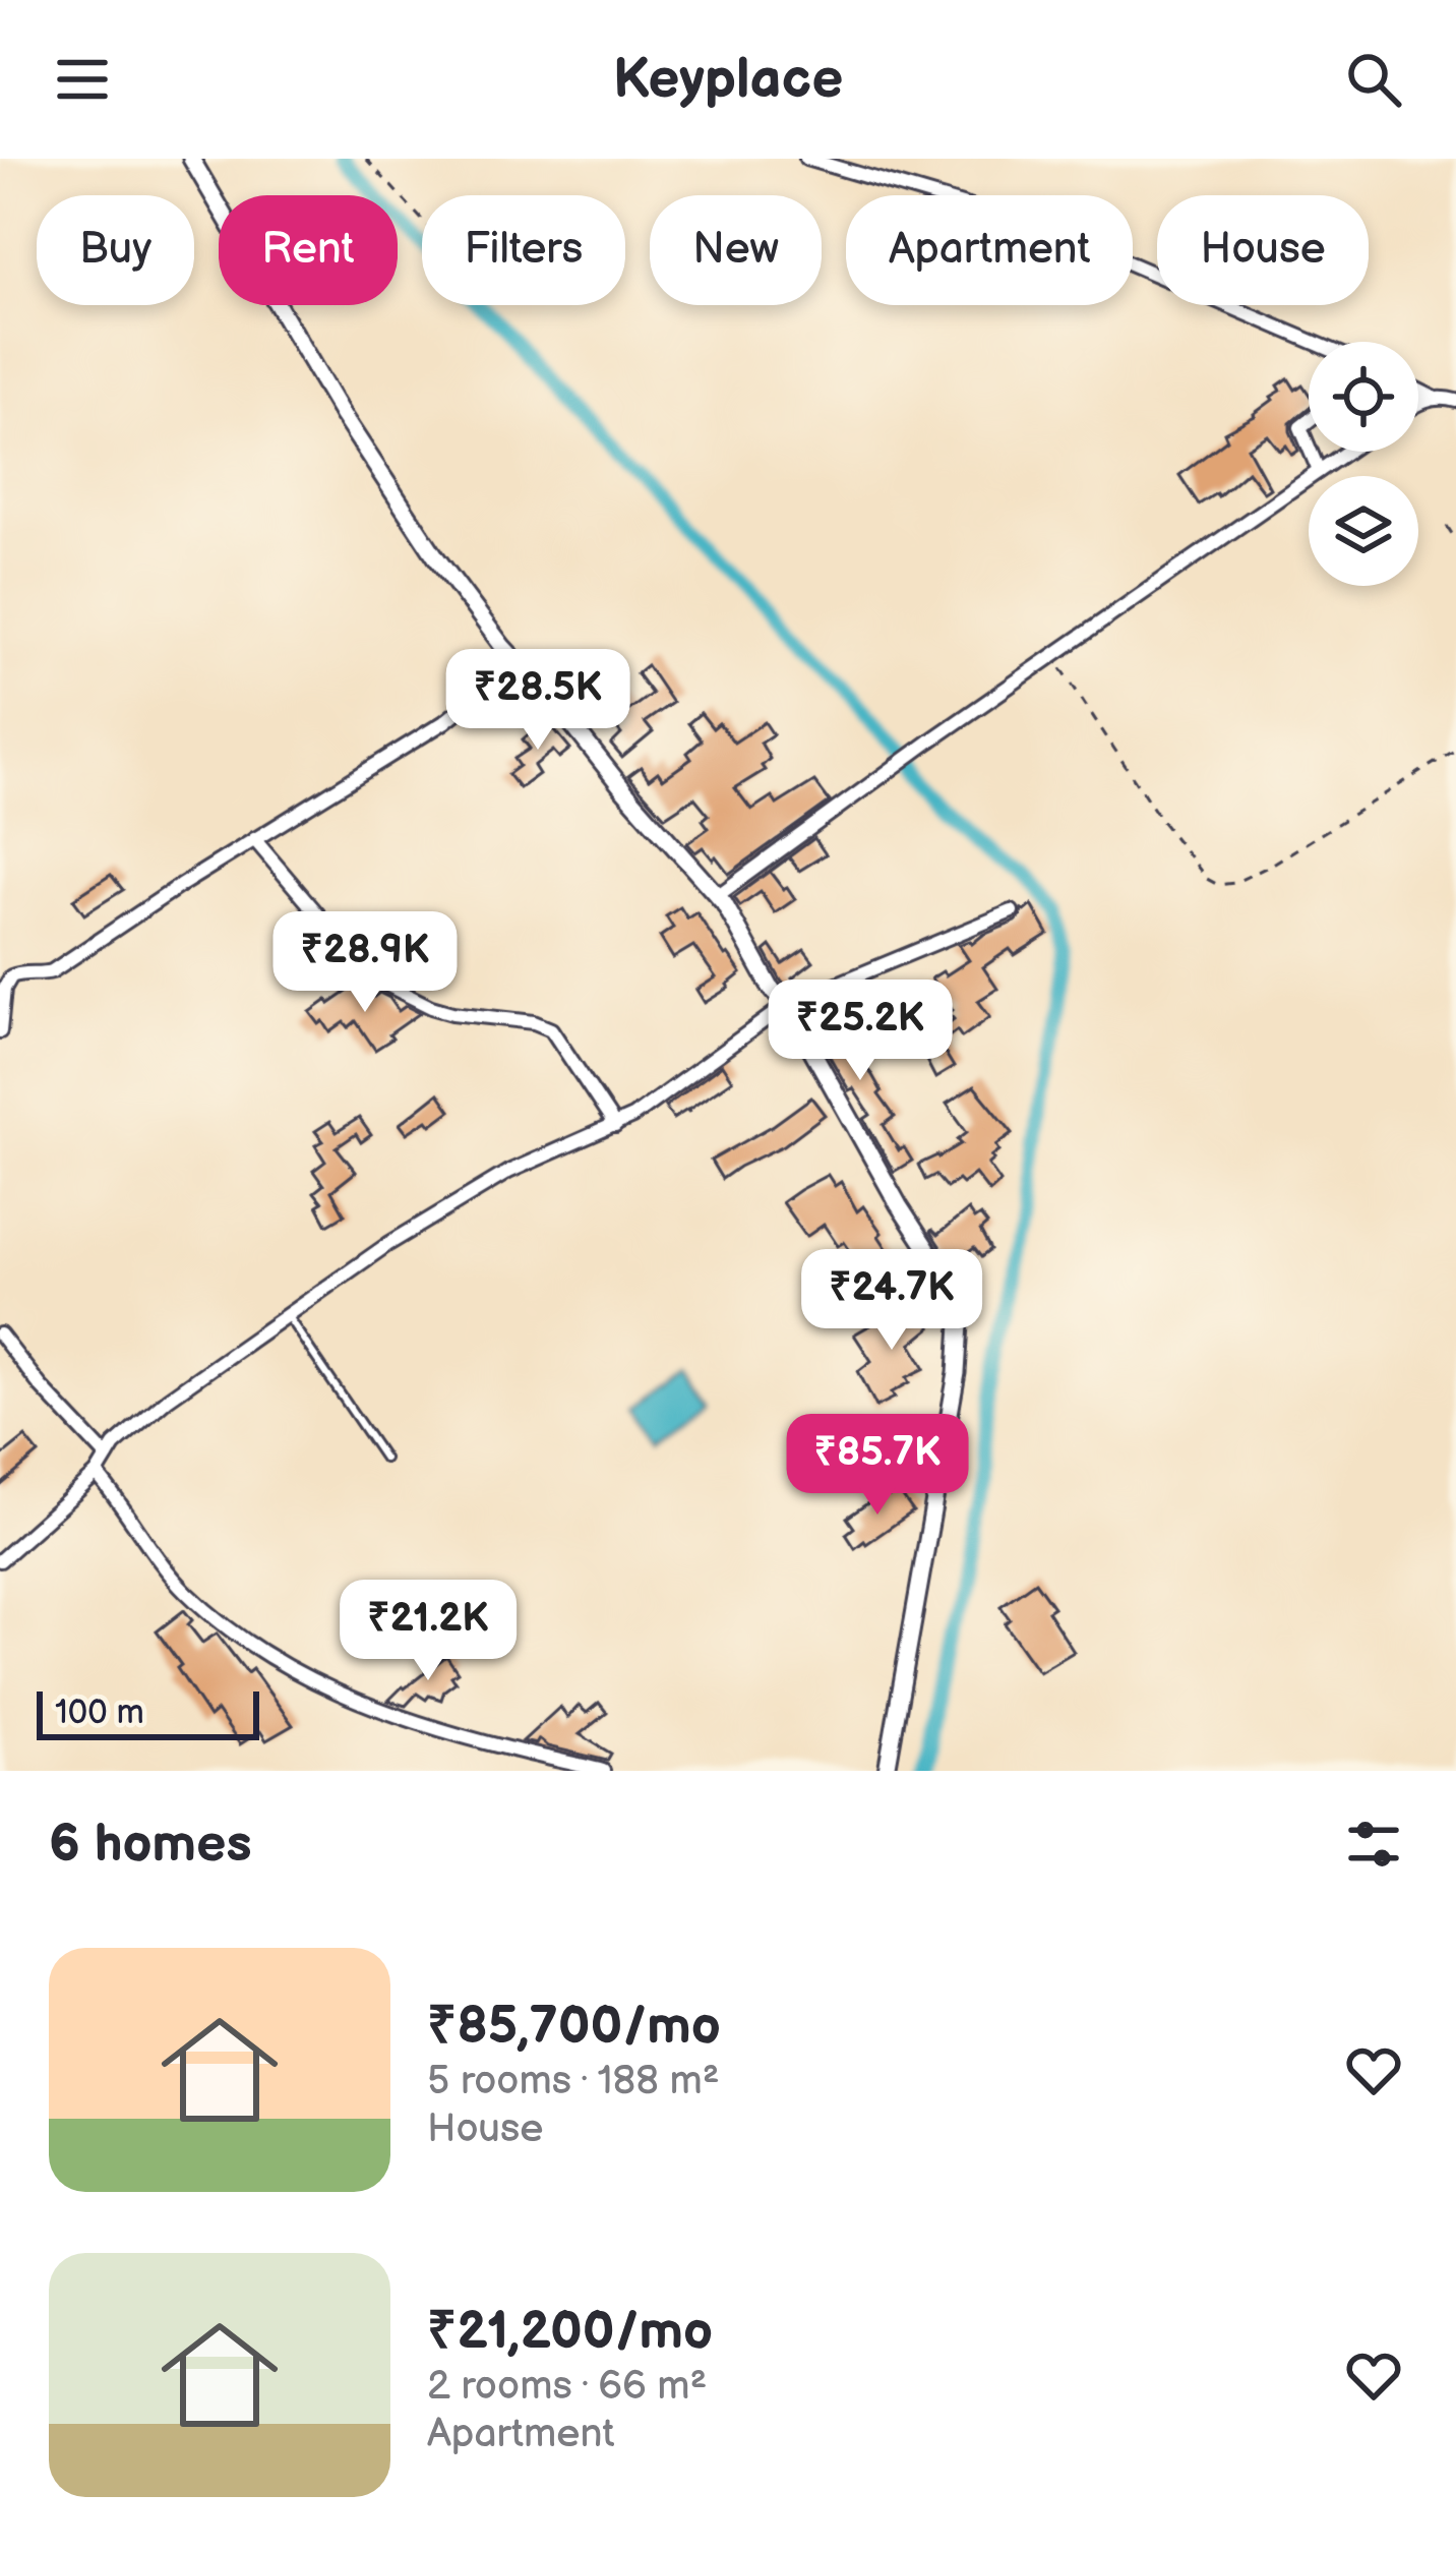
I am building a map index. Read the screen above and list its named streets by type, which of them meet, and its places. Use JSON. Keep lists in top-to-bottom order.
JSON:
{
  "scale_bar": "100 m",
  "page": {
    "header": "Keyplace",
    "chip": [
      "Buy",
      "Rent",
      "Filters",
      "New",
      "Apartment",
      "House"
    ],
    "price": [
      "₹28.5K",
      "₹28.9K",
      "₹25.2K",
      "₹24.7K",
      "₹85.7K",
      "₹21.2K"
    ],
    "scale": "100 m",
    "heading": "6 homes",
    "list": [
      {
        "name": "₹85,700/mo",
        "note": "5 rooms · 188 m² · House"
      },
      {
        "name": "₹21,200/mo",
        "note": "2 rooms · 66 m² · Apartment"
      }
    ]
  }
}
